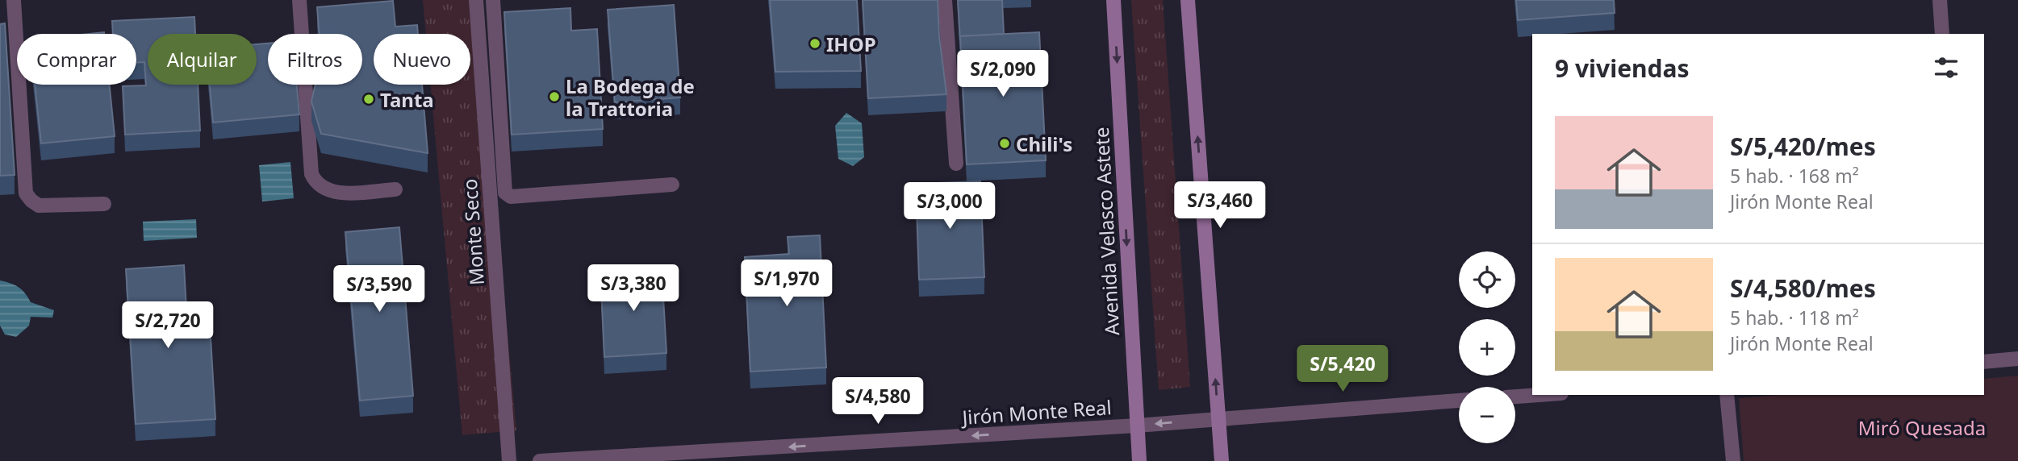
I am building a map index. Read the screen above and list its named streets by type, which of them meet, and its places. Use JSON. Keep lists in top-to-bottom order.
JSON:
{
  "streets": {
    "main road": ["Avenida Velasco Astete"],
    "street": ["Monte Seco", "Jirón Monte Real"]
  },
  "crossings": [
    ["Avenida Velasco Astete", "Jirón Monte Real"]
  ],
  "one_way": ["Jirón Monte Real"],
  "parks": ["Miró Quesada"],
  "places": [
    "IHOP",
    "La Bodega de la Trattoria",
    "Tanta",
    "Chili's"
  ],
  "page": {
    "chip": [
      "Comprar",
      "Alquilar",
      "Filtros",
      "Nuevo"
    ],
    "heading": "9 viviendas",
    "price": [
      "S/2,090",
      "S/3,460",
      "S/3,000",
      "S/1,970",
      "S/3,380",
      "S/3,590",
      "S/2,720",
      "S/5,420",
      "S/4,580"
    ],
    "list": [
      {
        "name": "S/5,420/mes",
        "note": "5 hab. · 168 m² · Jirón Monte Real"
      },
      {
        "name": "S/4,580/mes",
        "note": "5 hab. · 118 m² · Jirón Monte Real"
      }
    ],
    "map_buttons": ["+", "−"]
  }
}
